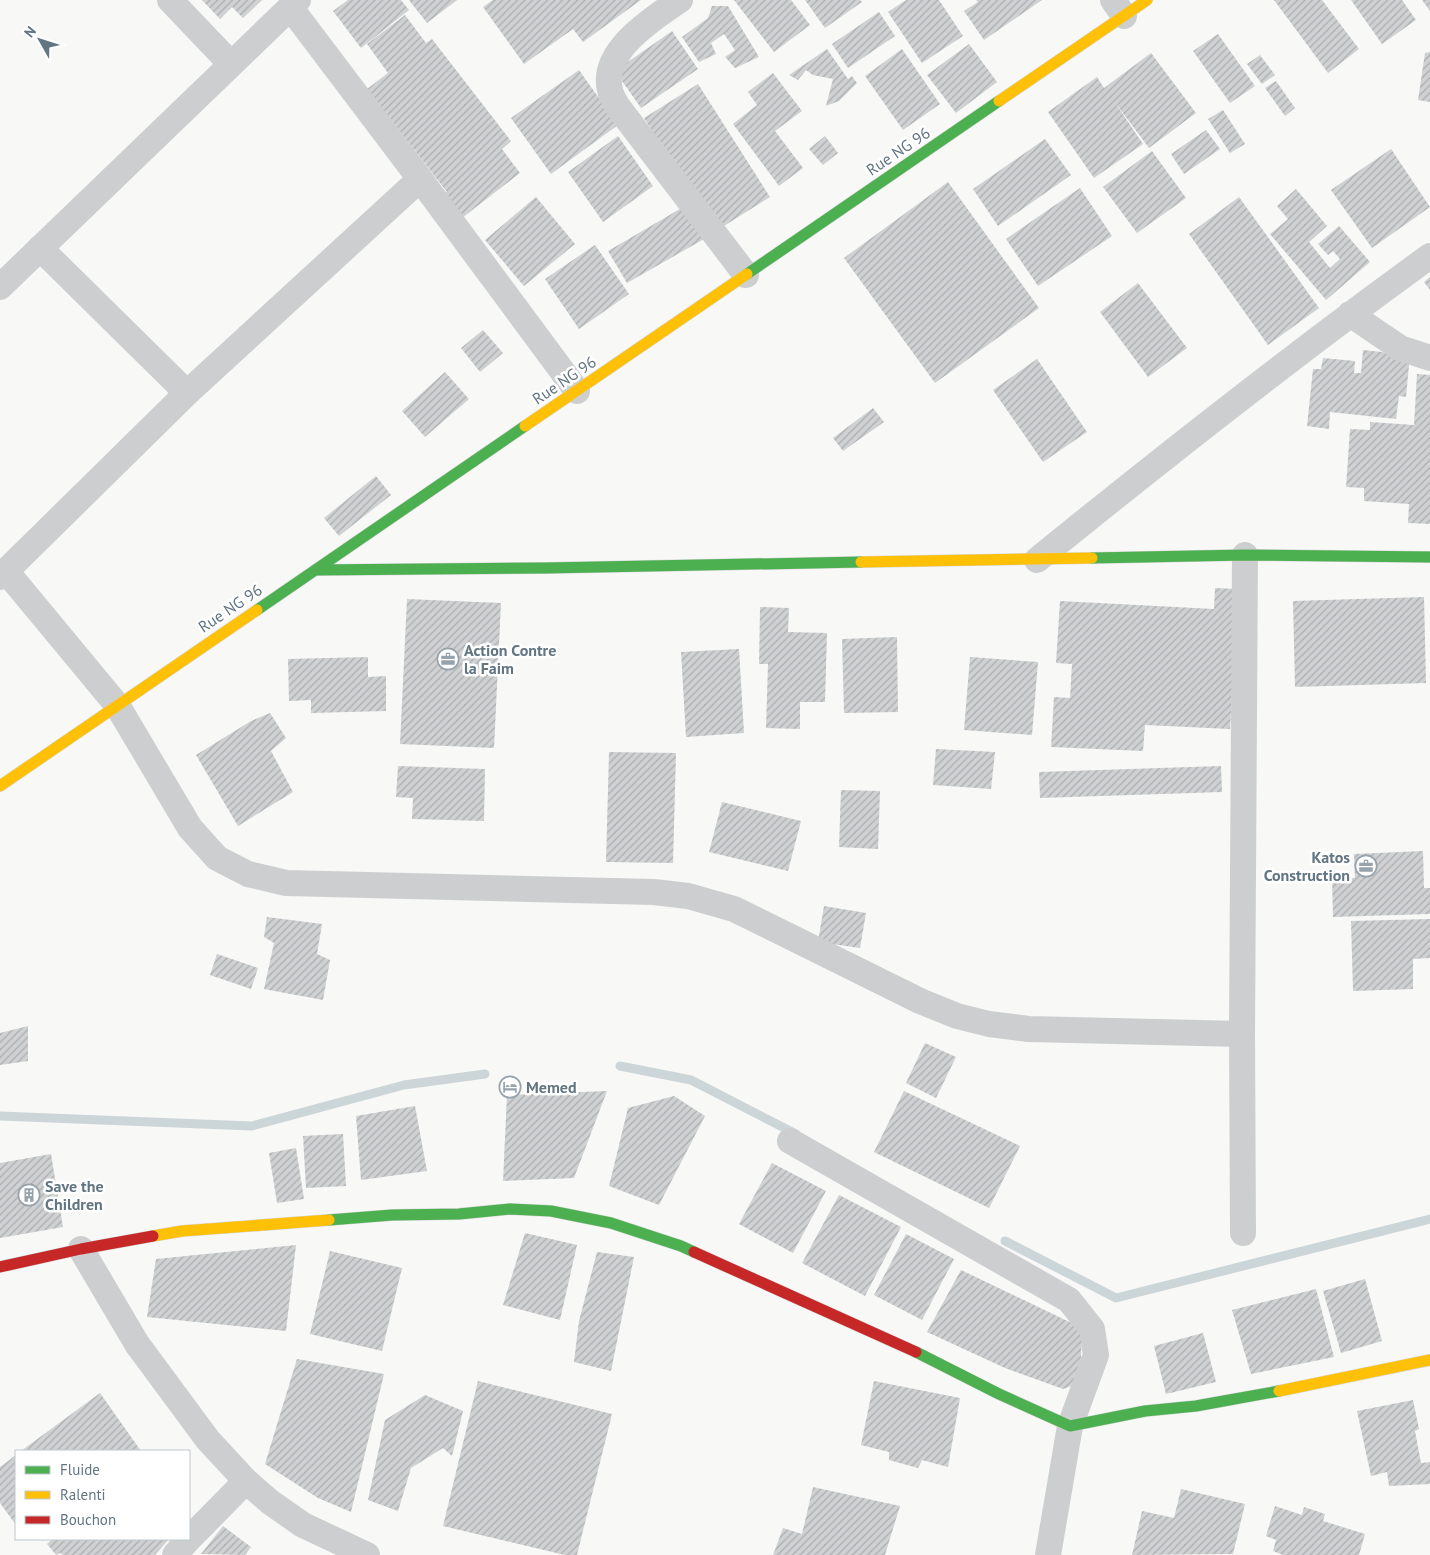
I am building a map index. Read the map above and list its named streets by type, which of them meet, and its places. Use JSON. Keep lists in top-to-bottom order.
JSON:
{
  "streets": {
    "street": ["Rue NG 96"]
  },
  "places": {
    "office": ["Action Contre la Faim", "Katos Construction"],
    "hotel": ["Memed"],
    "building": ["Save the Children"]
  },
  "legend": ["Fluide", "Ralenti", "Bouchon"],
  "north": "top left"
}
